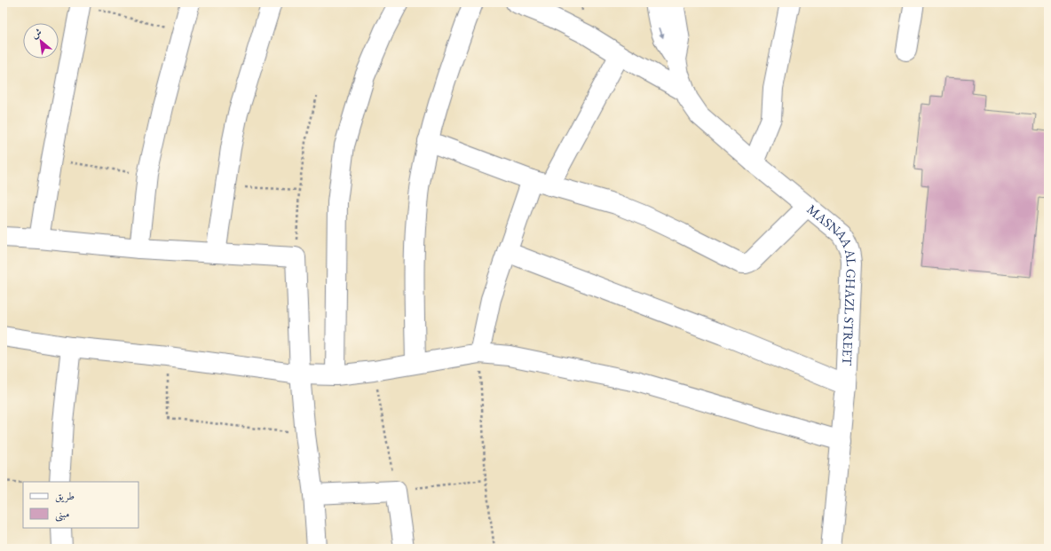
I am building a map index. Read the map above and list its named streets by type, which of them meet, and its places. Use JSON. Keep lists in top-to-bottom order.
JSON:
{
  "streets": {
    "street": ["MASNAA AL GHAZL STREET"]
  },
  "legend": ["طريق", "مبنى"],
  "north": "top left"
}
